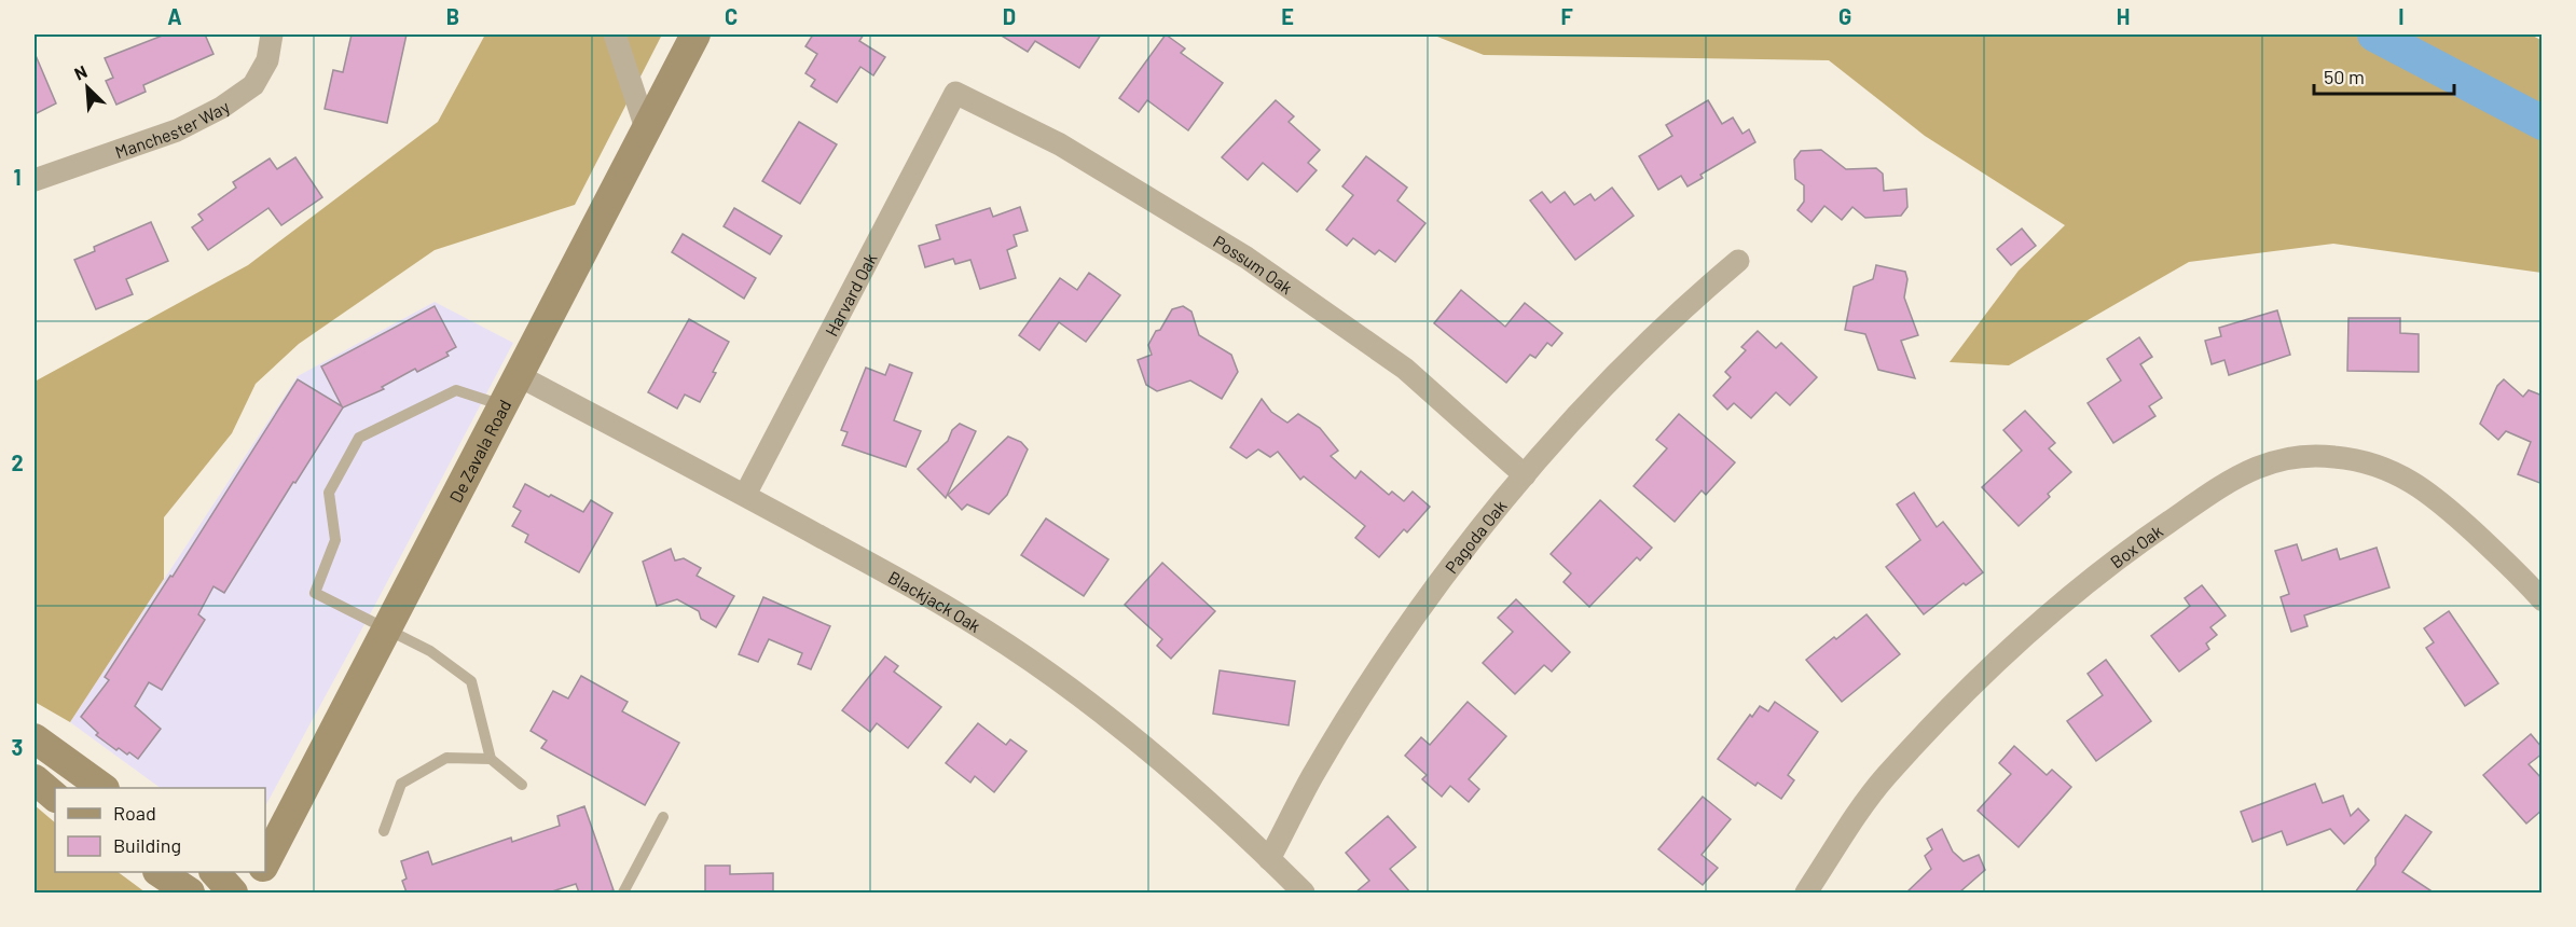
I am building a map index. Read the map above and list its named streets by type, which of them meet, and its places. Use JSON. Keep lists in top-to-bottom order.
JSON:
{
  "streets": {
    "main road": ["De Zavala Road"],
    "street": [
      "Manchester Way",
      "Possum Oak",
      "Harvard Oak",
      "Pagoda Oak",
      "Box Oak",
      "Blackjack Oak"
    ]
  },
  "crossings": [
    ["Possum Oak", "Harvard Oak"],
    ["Possum Oak", "Pagoda Oak"],
    ["Harvard Oak", "Blackjack Oak"],
    ["De Zavala Road", "Blackjack Oak"],
    ["Pagoda Oak", "Blackjack Oak"]
  ],
  "legend": ["Road", "Building"],
  "scale_bar": "50 m",
  "north": "top left",
  "grid": {
    "columns": [
      "A",
      "B",
      "C",
      "D",
      "E",
      "F",
      "G",
      "H",
      "I"
    ],
    "rows": ["1", "2", "3"]
  }
}
